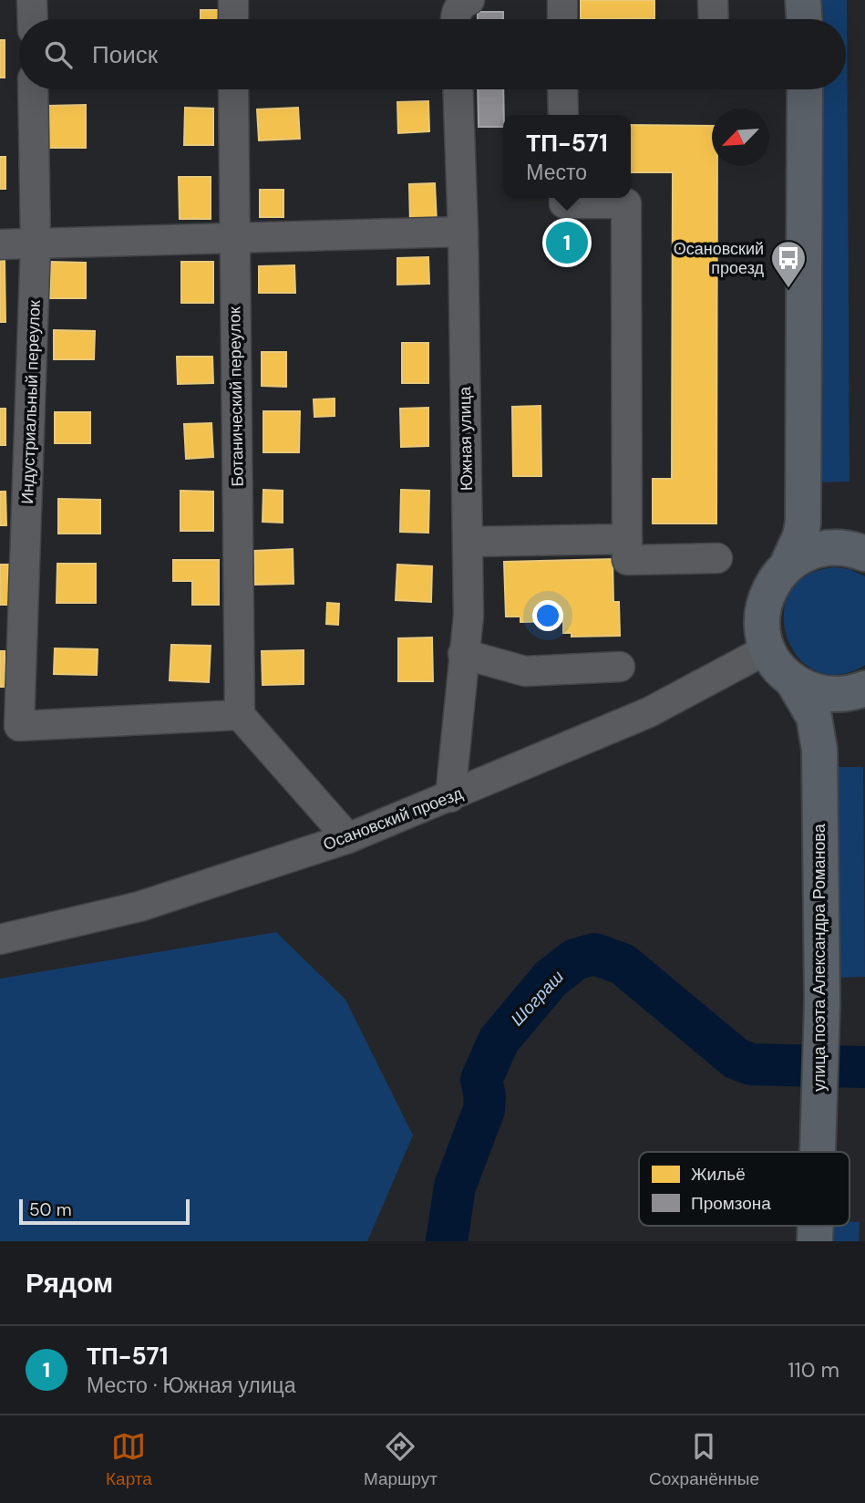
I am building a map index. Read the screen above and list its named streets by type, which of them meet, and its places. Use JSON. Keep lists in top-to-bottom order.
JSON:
{
  "streets": {
    "main road": ["улица поэта Александра Романова"],
    "street": [
      "Ботанический переулок",
      "Индустриальный переулок",
      "Южная улица",
      "Осановский проезд"
    ]
  },
  "crossings": [
    ["Ботанический переулок", "Индустриальный переулок"],
    ["Южная улица", "Осановский проезд"],
    ["Осановский проезд", "улица поэта Александра Романова"]
  ],
  "water": ["Шограш"],
  "places": {
    "bus stop": ["Осановский проезд"]
  },
  "legend": ["Жильё", "Промзона"],
  "scale_bar": "50 m",
  "north": "bottom left",
  "page": {
    "search": "Поиск",
    "popup": ["ТП-571", "Место"],
    "pins": "1",
    "scale": "50 m",
    "heading": "Рядом",
    "list": [
      {
        "mark": "1",
        "name": "ТП-571",
        "note": "Место · Южная улица",
        "value": "110 m"
      }
    ],
    "nav": ["Карта", "Маршрут", "Сохранённые"]
  }
}
